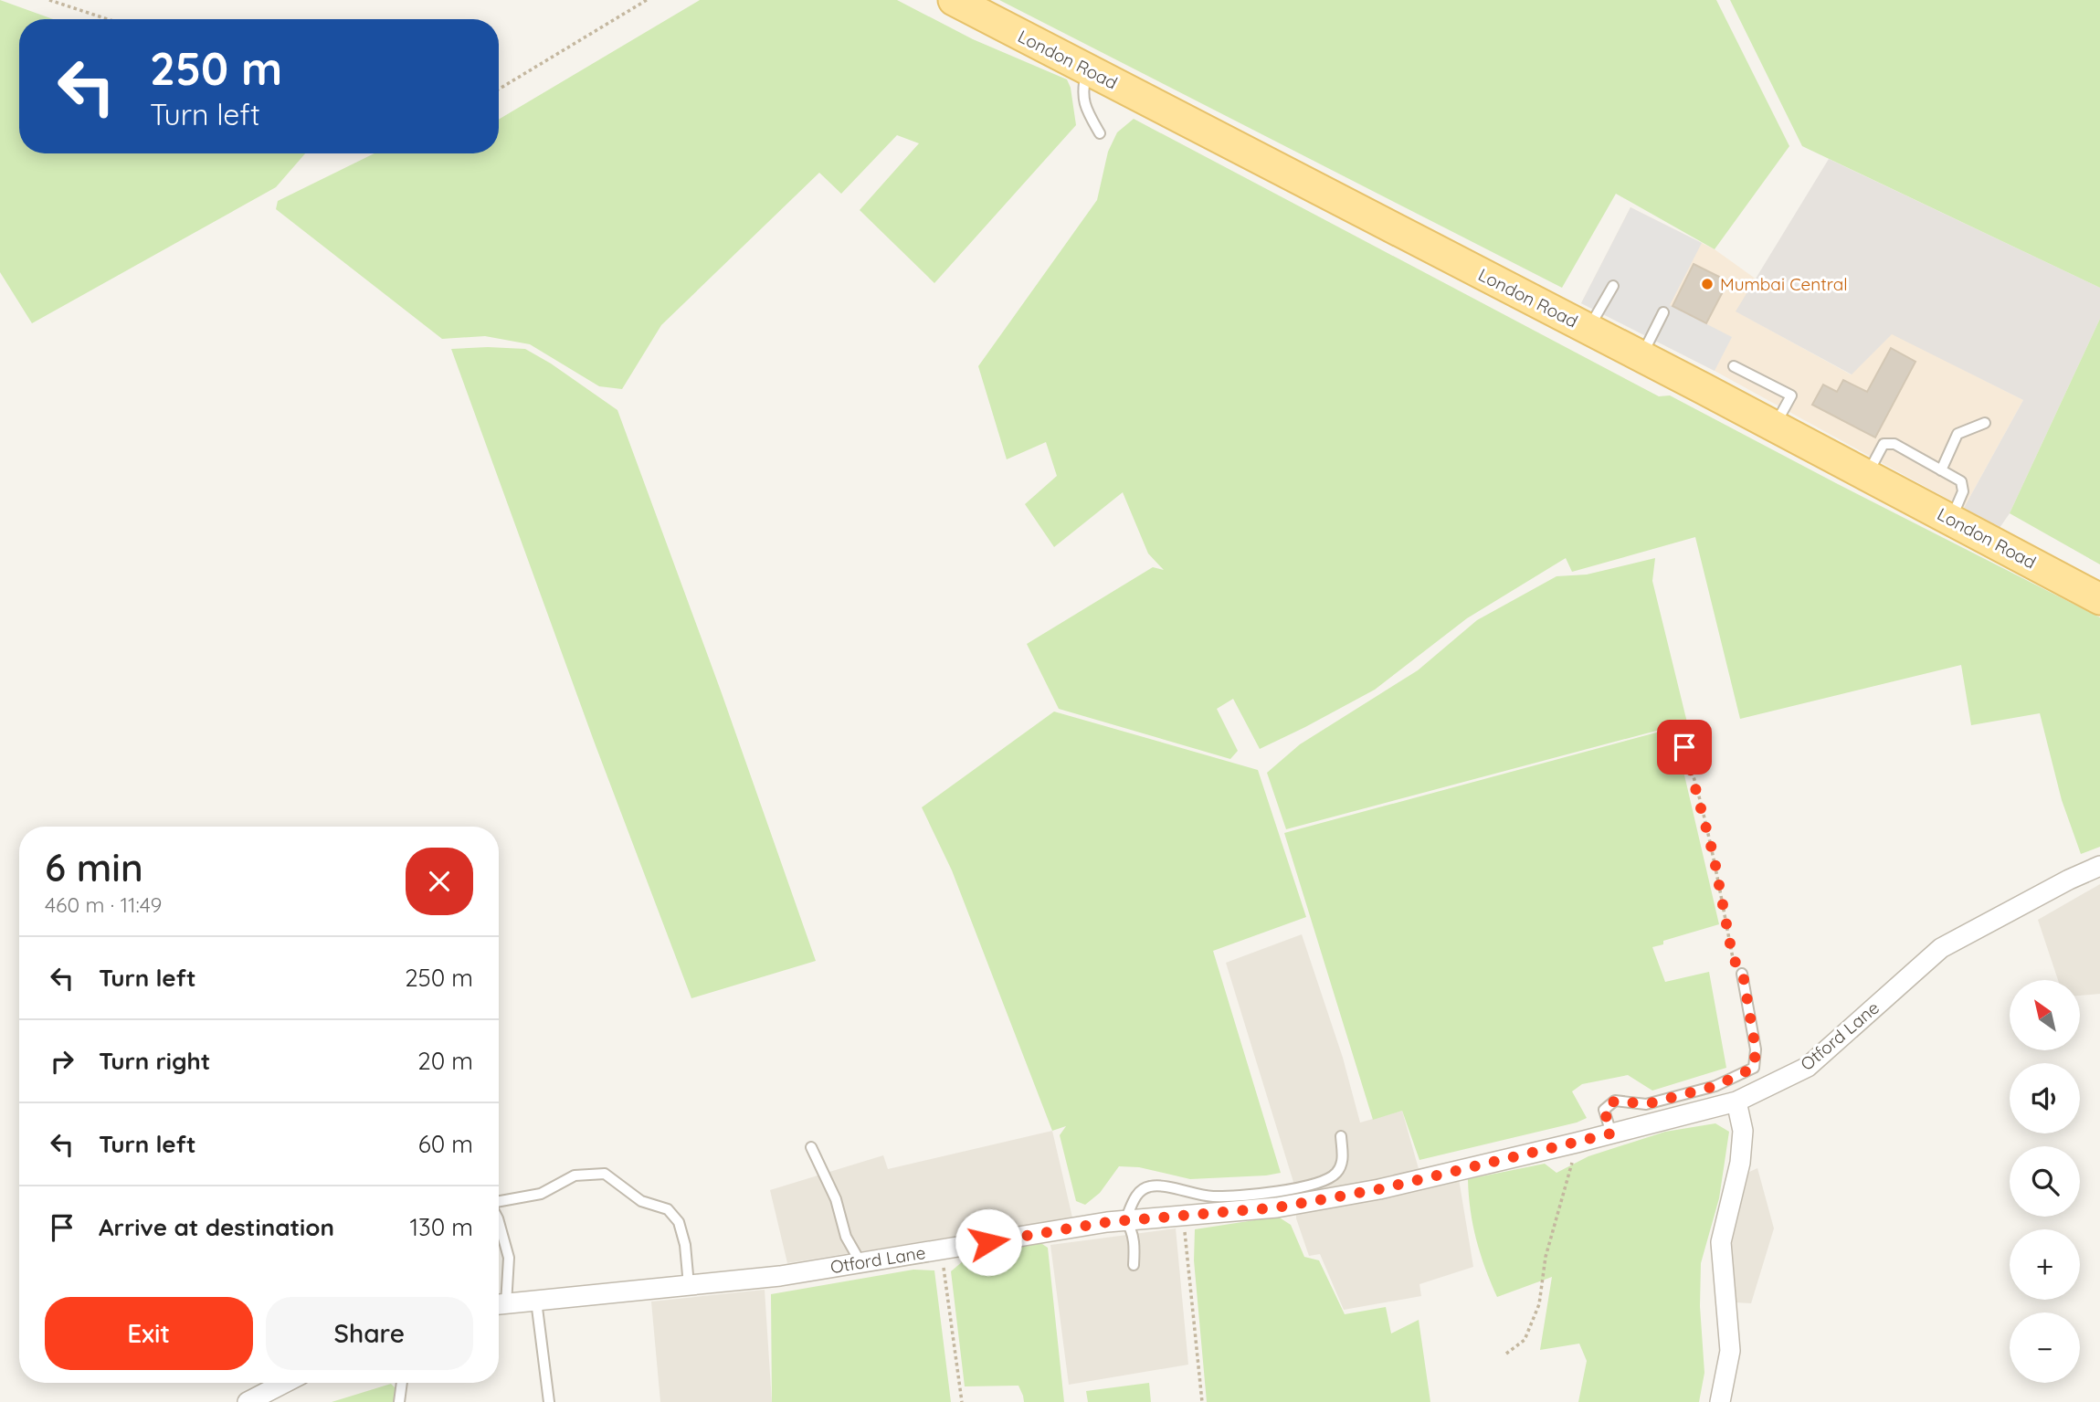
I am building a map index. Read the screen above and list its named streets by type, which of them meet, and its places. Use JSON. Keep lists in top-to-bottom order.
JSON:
{
  "streets": {
    "main road": ["London Road"],
    "street": ["Otford Lane"]
  },
  "places": ["Mumbai Central"],
  "north": "top left",
  "page": {
    "turn": ["250 m", "Turn left"],
    "heading": ["6 min", "460 m · 11:49"],
    "list": [
      {
        "name": "Turn left",
        "value": "250 m"
      },
      {
        "name": "Turn right",
        "value": "20 m"
      },
      {
        "name": "Turn left",
        "value": "60 m"
      },
      {
        "name": "Arrive at destination",
        "value": "130 m"
      }
    ],
    "map_buttons": ["+", "−"],
    "buttons": ["Exit", "Share"]
  }
}
